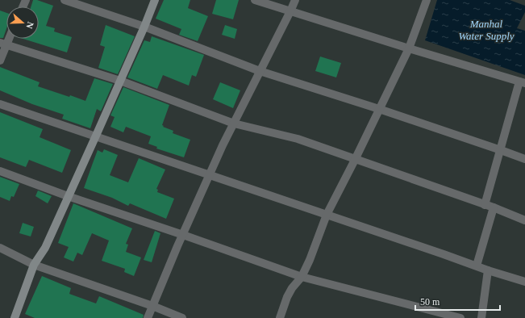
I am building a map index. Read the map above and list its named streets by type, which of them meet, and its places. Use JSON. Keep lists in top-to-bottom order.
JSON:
{
  "water": ["Manhal Water Supply"],
  "scale_bar": "50 m",
  "north": "right"
}
